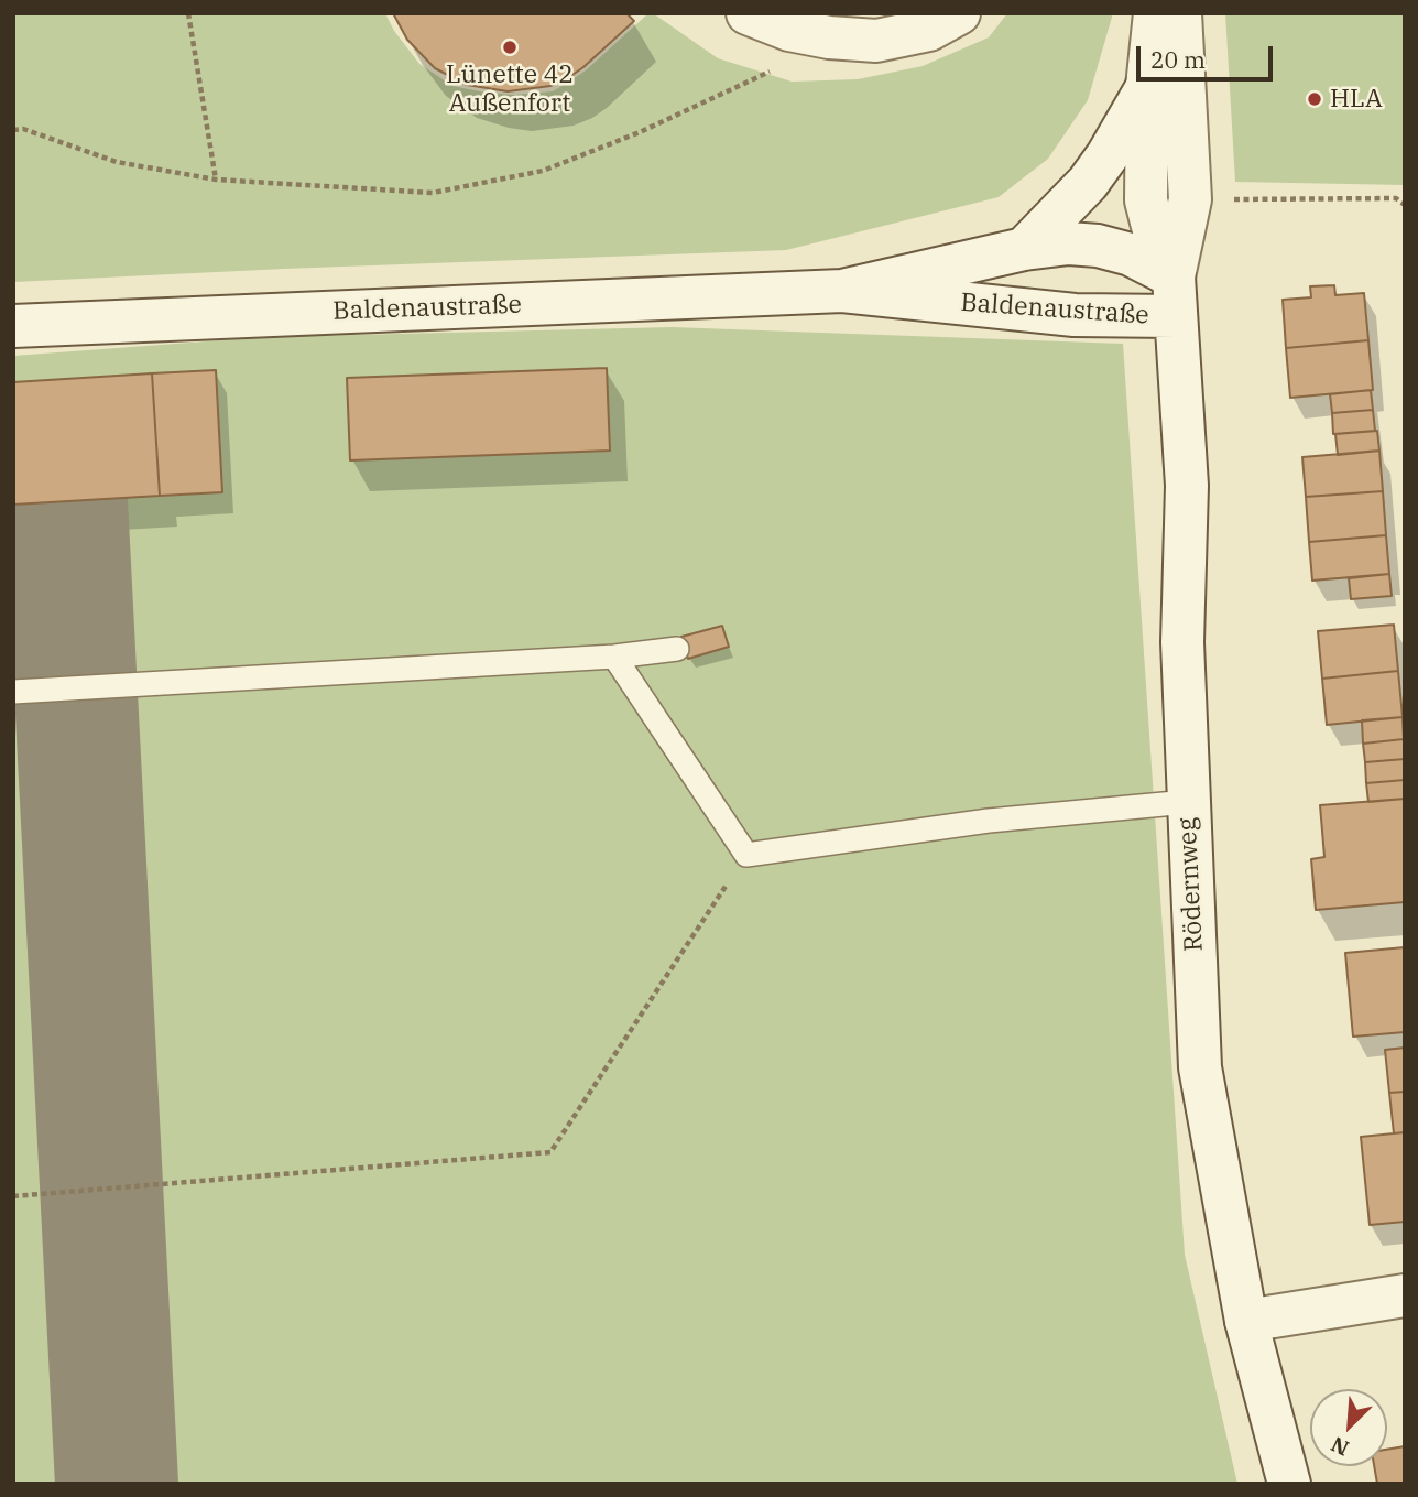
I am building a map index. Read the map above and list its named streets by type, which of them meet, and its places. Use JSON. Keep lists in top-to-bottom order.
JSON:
{
  "streets": {
    "street": ["Baldenaustraße", "Rödernweg"]
  },
  "crossings": [
    ["Baldenaustraße", "Rödernweg"]
  ],
  "places": ["Lünette 42 Außenfort", "HLA"],
  "scale_bar": "20 m",
  "north": "bottom left"
}
